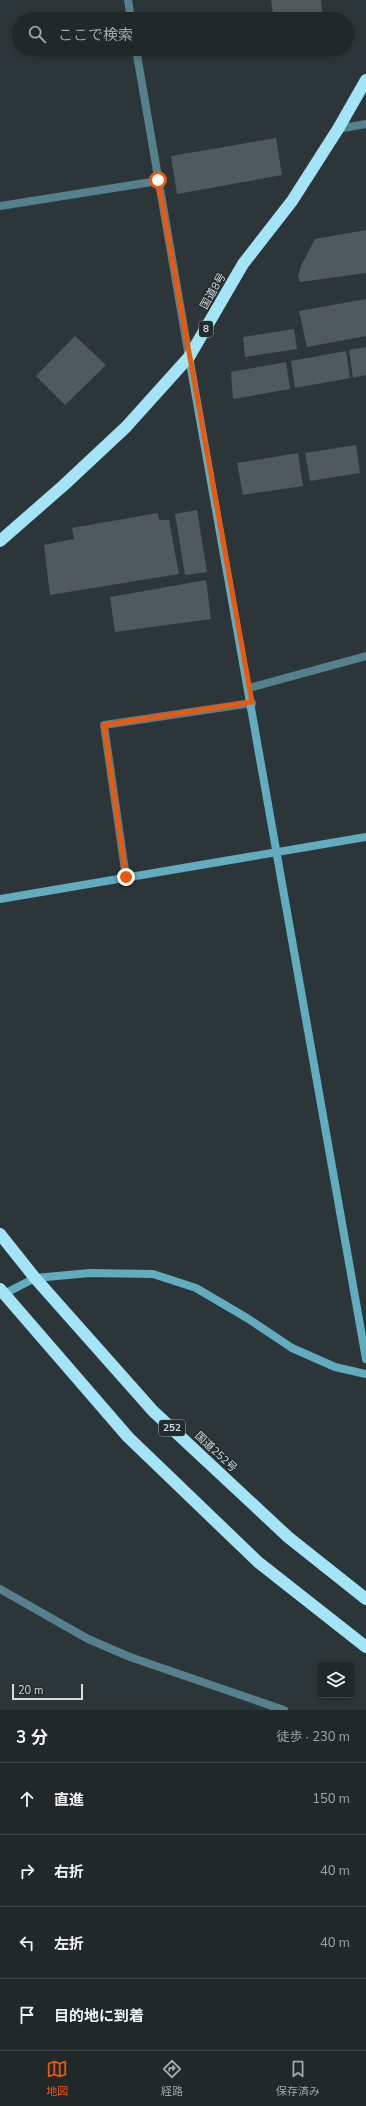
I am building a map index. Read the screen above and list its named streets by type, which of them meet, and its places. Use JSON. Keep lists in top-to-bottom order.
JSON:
{
  "streets": {
    "highway": [
      "国道8号",
      "8",
      "252",
      "国道252号"
    ]
  },
  "scale_bar": "20 m",
  "page": {
    "search": "ここで検索",
    "scale": "20 m",
    "heading": ["3 分", "徒歩 · 230 m"],
    "list": [
      ["直進", "150 m"],
      ["右折", "40 m"],
      ["左折", "40 m"],
      "目的地に到着"
    ],
    "nav": ["地図", "経路", "保存済み"]
  }
}
